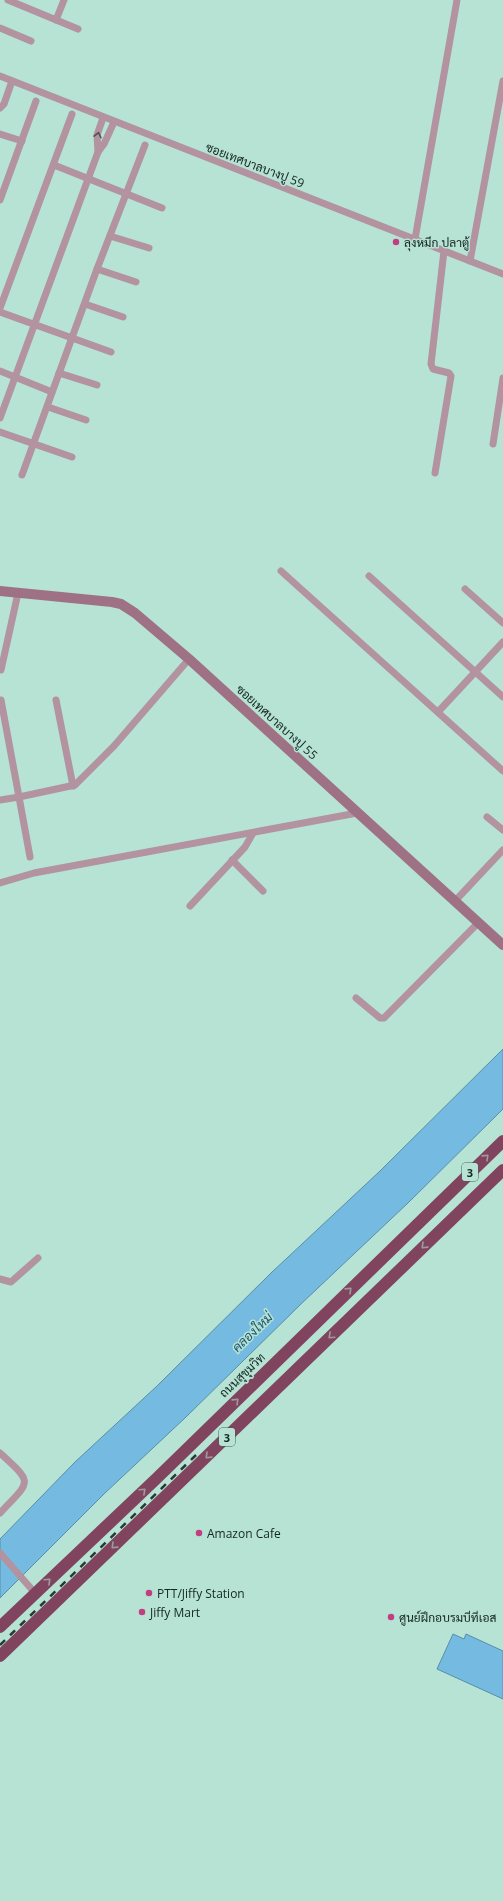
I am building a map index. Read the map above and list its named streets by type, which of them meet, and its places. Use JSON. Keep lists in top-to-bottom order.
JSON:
{
  "streets": {
    "highway": ["3", "ถนนสุขุมวิท"],
    "street": ["ซอยเทศบาลบางปู 59", "ซอยเทศบาลบางปู 55"]
  },
  "water": ["คลองใหม่"],
  "places": [
    "ลุงหมึก ปลาตู้",
    "Amazon Cafe",
    "PTT/Jiffy Station",
    "Jiffy Mart",
    "ศูนย์ฝึกอบรมบีทีเอส"
  ]
}
